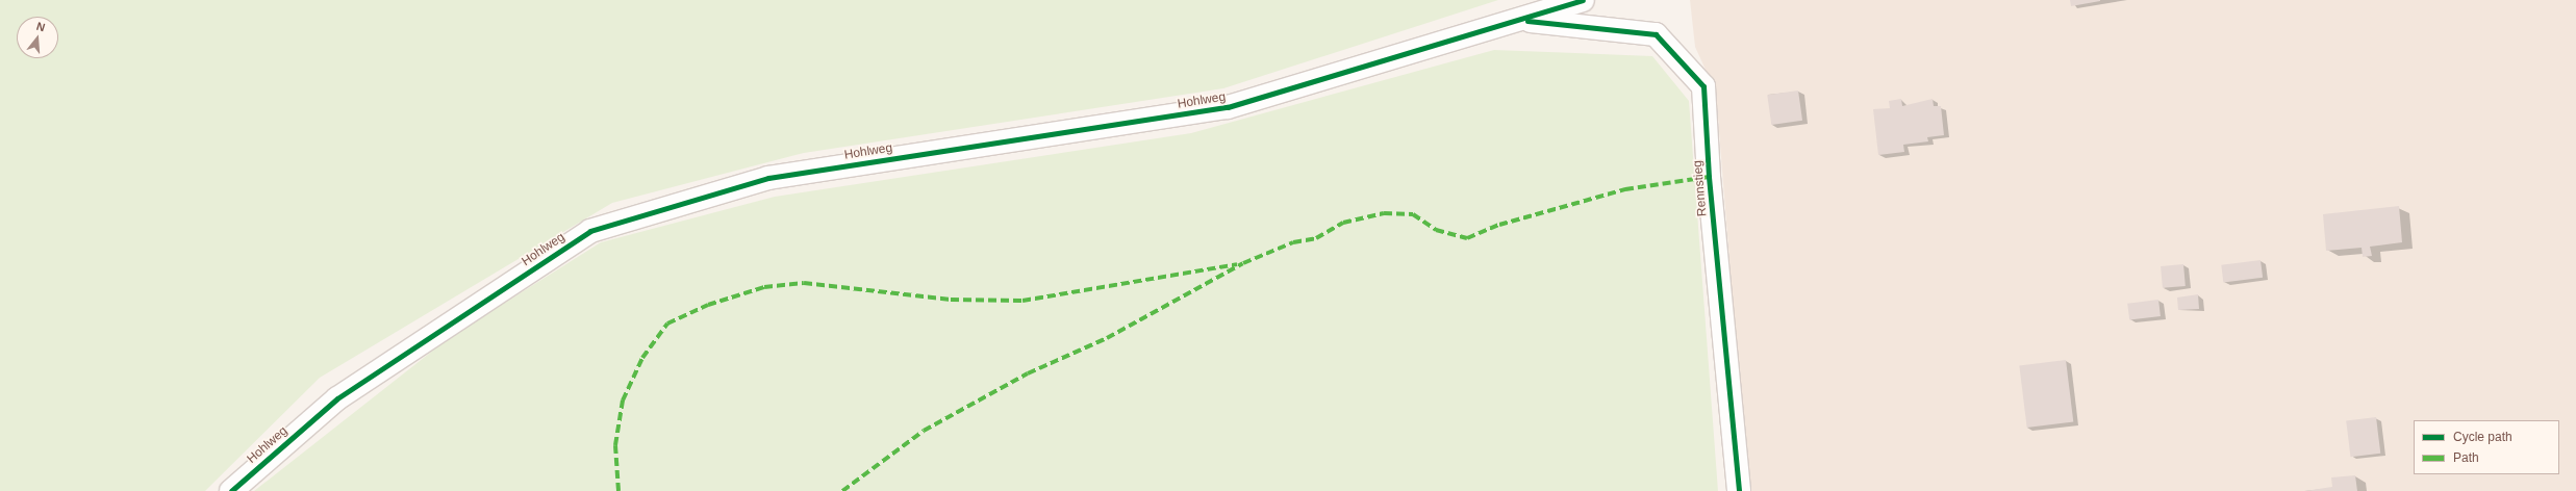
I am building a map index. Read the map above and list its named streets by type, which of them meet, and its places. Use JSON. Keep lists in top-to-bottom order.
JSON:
{
  "streets": {
    "street": ["Hohlweg", "Rennstieg"]
  },
  "crossings": [
    ["Hohlweg", "Rennstieg"]
  ],
  "legend": ["Cycle path", "Path"],
  "north": "top"
}
